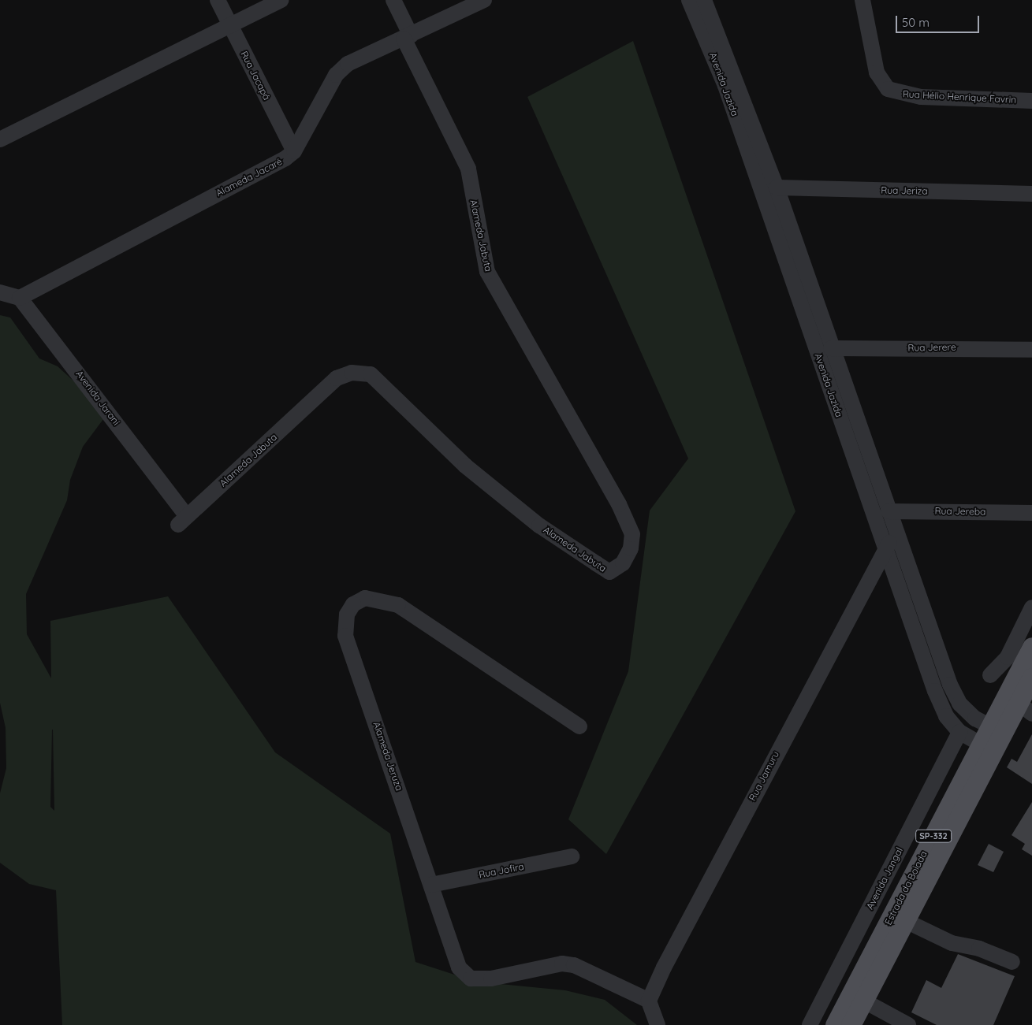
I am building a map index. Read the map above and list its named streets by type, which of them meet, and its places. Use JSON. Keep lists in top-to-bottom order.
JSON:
{
  "streets": {
    "main road": ["SP-332", "Estrada da Boiada"],
    "street": [
      "Rua Jacapá",
      "Avenida Jazida",
      "Rua Hélio Henrique Favrin",
      "Alameda Jacaré",
      "Rua Jeriza",
      "Alameda Jabuta",
      "Rua Jerere",
      "Avenida Jarani",
      "Rua Jereba",
      "Alameda Jeruza",
      "Rua Jamuru",
      "Rua Jofira",
      "Avenida Jangal"
    ]
  },
  "crossings": [
    ["Rua Jacapá", "Alameda Jacaré"],
    ["Avenida Jazida", "Rua Jeriza"],
    ["Avenida Jazida", "Rua Jerere"],
    ["Avenida Jazida", "Rua Jereba"],
    ["Avenida Jazida", "Rua Jamuru"],
    ["Avenida Jazida", "Avenida Jangal"],
    ["Avenida Jazida", "Estrada da Boiada"],
    ["Alameda Jacaré", "Alameda Jabuta"],
    ["Alameda Jacaré", "Avenida Jarani"],
    ["Alameda Jabuta", "Avenida Jarani"],
    ["Alameda Jeruza", "Rua Jamuru"],
    ["Alameda Jeruza", "Rua Jofira"]
  ],
  "scale_bar": "50 m"
}
